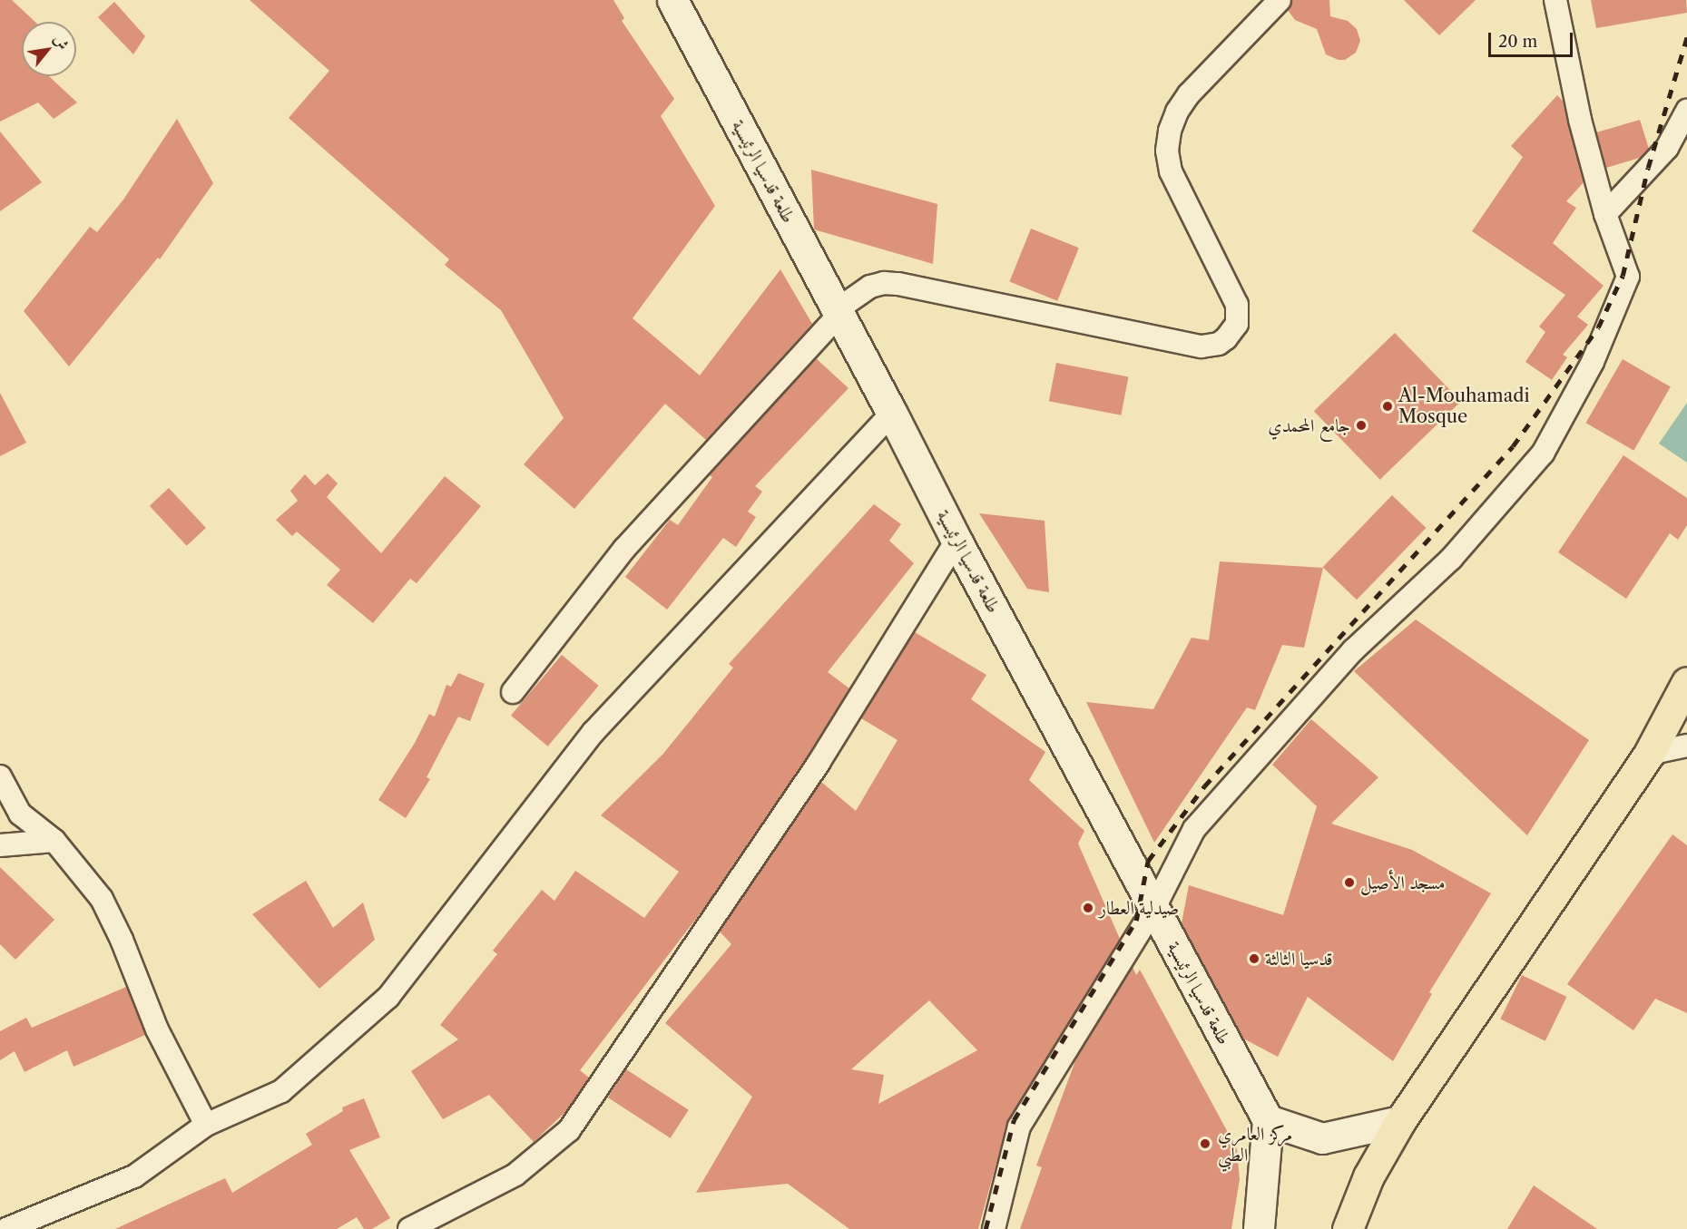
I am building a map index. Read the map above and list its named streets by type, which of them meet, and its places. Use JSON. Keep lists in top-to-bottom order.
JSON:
{
  "streets": {
    "main road": ["طلعة قدسيا الرئيسية"]
  },
  "places": [
    "Al-Mouhamadi Mosque",
    "جامع المحمدي",
    "مسجد الأصيل",
    "صيدلية العطار",
    "قدسيا الثالثة",
    "مركز العامري الطبي"
  ],
  "scale_bar": "20 m",
  "north": "top right"
}
